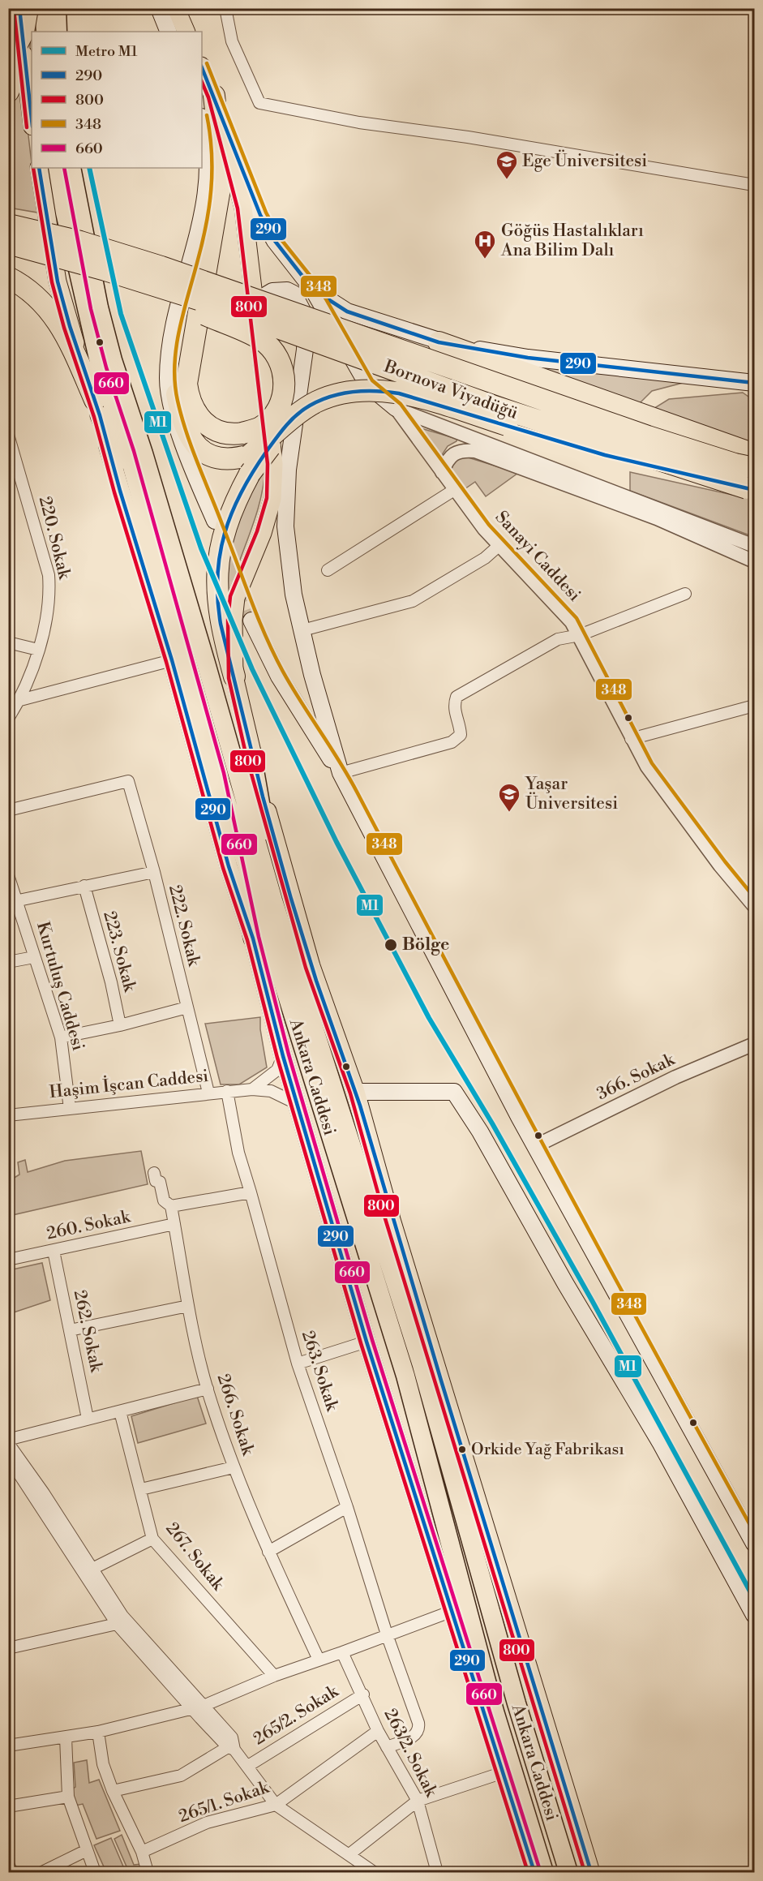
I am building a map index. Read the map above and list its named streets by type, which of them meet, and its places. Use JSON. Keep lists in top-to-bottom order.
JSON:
{
  "streets": {
    "highway": ["Bornova Viyadüğü", "Ankara Caddesi"],
    "street": [
      "220. Sokak",
      "Sanayi Caddesi",
      "222. Sokak",
      "223. Sokak",
      "Kurtuluş Caddesi",
      "366. Sokak",
      "Haşim İşcan Caddesi",
      "260. Sokak",
      "262. Sokak",
      "263. Sokak",
      "266. Sokak",
      "267. Sokak",
      "265/2. Sokak",
      "263/2. Sokak",
      "265/1. Sokak"
    ]
  },
  "crossings": [
    ["222. Sokak", "223. Sokak"],
    ["222. Sokak", "Kurtuluş Caddesi"],
    ["222. Sokak", "Haşim İşcan Caddesi"],
    ["Kurtuluş Caddesi", "Haşim İşcan Caddesi"],
    ["Haşim İşcan Caddesi", "263. Sokak"],
    ["260. Sokak", "262. Sokak"],
    ["260. Sokak", "266. Sokak"],
    ["263. Sokak", "263/2. Sokak"],
    ["265/2. Sokak", "263/2. Sokak"],
    ["263/2. Sokak", "265/1. Sokak"]
  ],
  "places": {
    "school or university": ["Ege Üniversitesi", "Yaşar Üniversitesi"],
    "hospital": ["Göğüs Hastalıkları Ana Bilim Dalı"],
    "other": ["Bölge", "Orkide Yağ Fabrikası"]
  },
  "lines": [
    "transit line 290",
    "transit line 800",
    "transit line 348",
    "metro line M1",
    "transit line 660"
  ],
  "legend": [
    "Metro M1",
    "290",
    "800",
    "348",
    "660"
  ]
}
